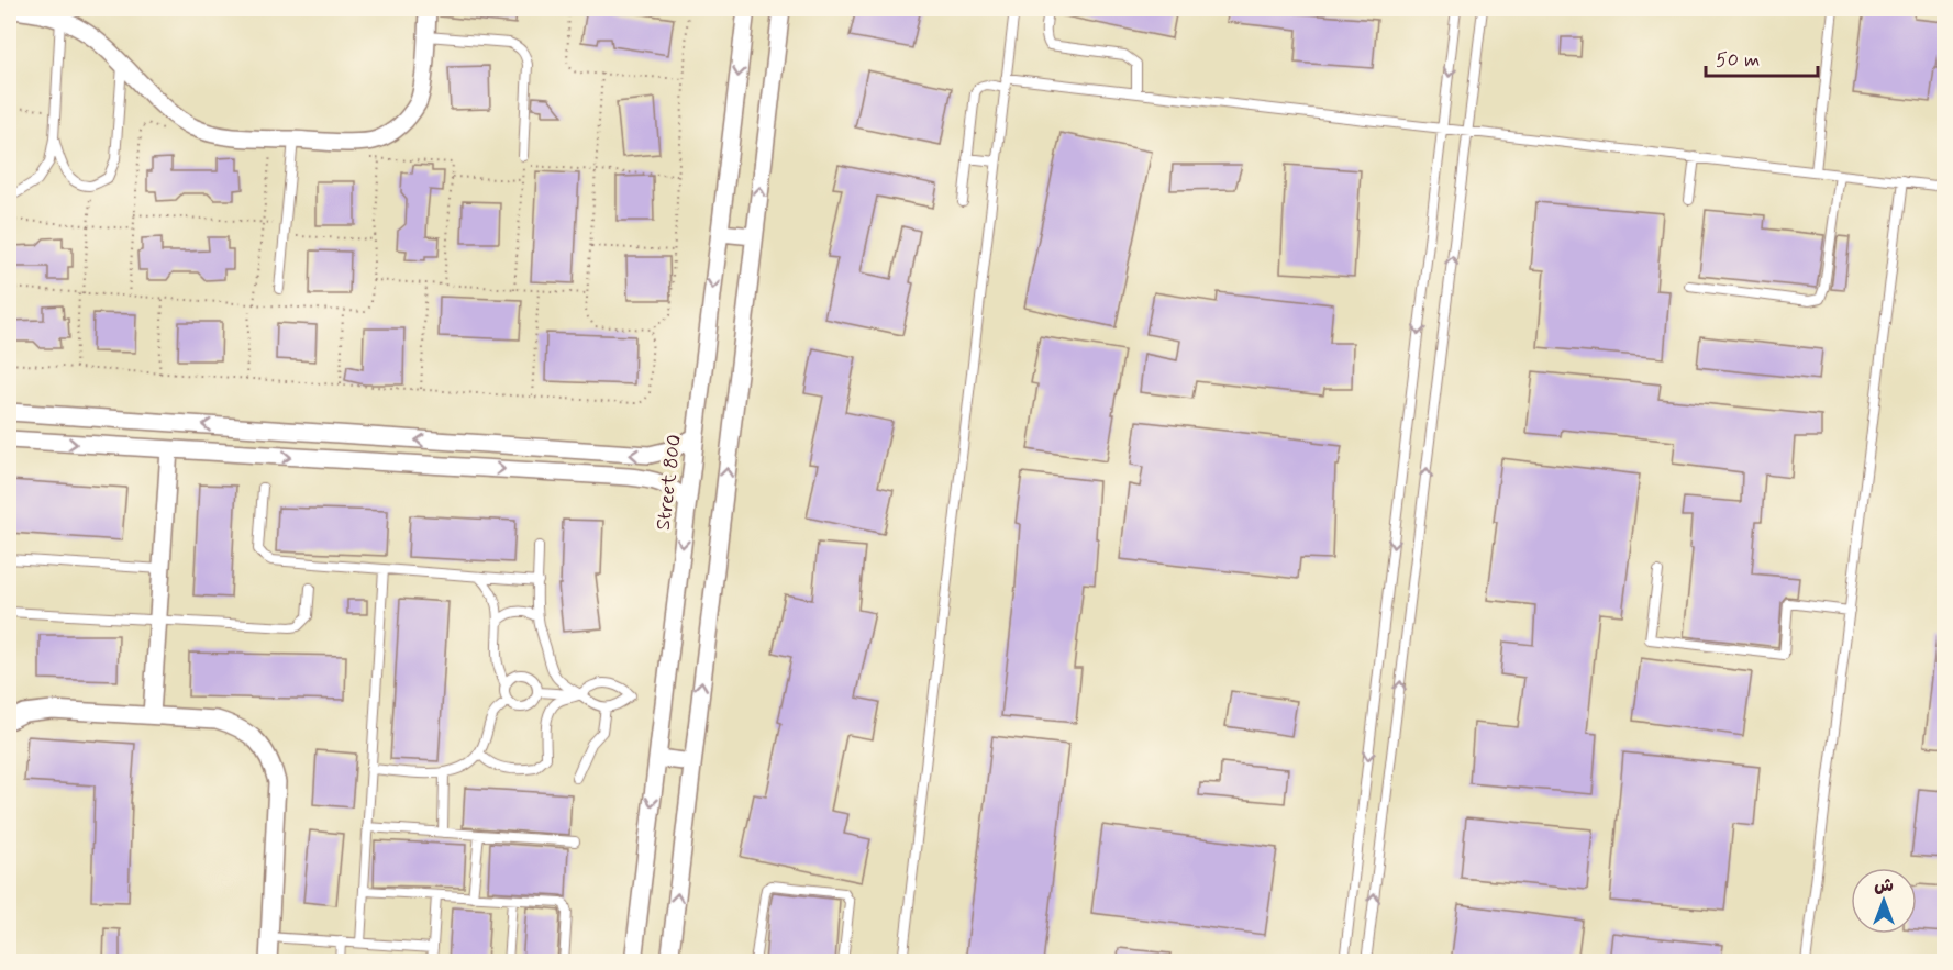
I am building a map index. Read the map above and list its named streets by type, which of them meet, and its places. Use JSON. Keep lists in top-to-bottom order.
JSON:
{
  "streets": {
    "street": ["Street 800"]
  },
  "scale_bar": "50 m",
  "north": "top"
}
